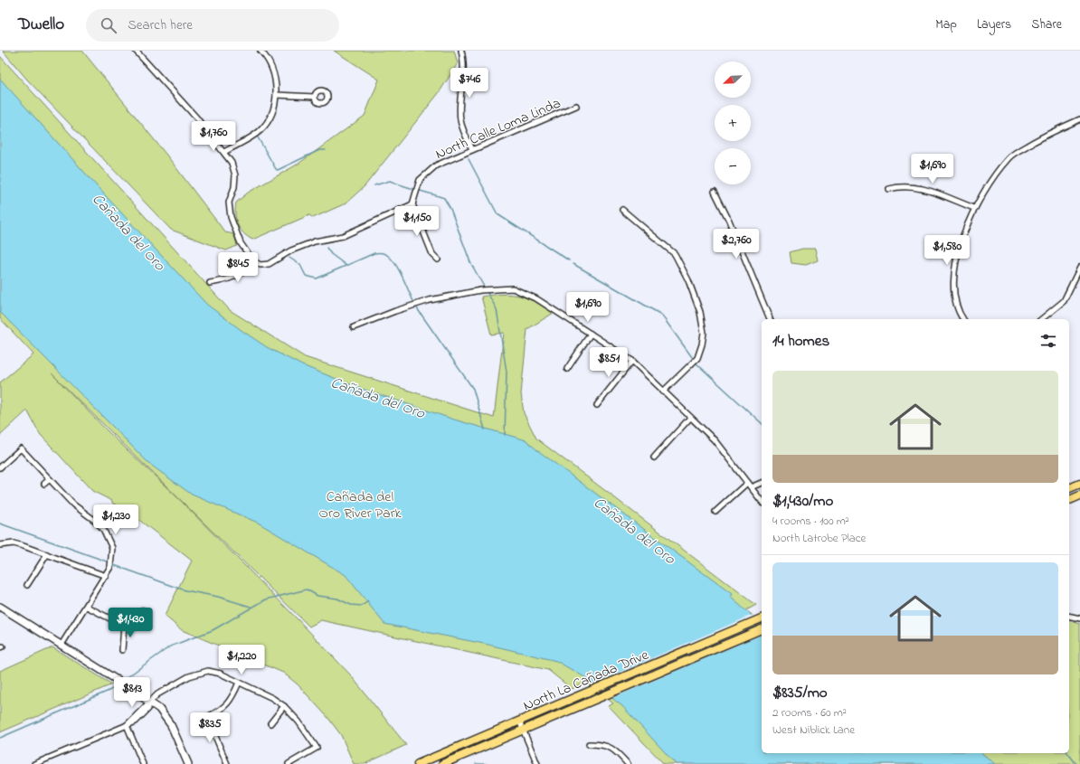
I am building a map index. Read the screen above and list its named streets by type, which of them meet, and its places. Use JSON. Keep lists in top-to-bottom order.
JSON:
{
  "streets": {
    "main road": ["North La Cañada Drive"],
    "street": ["North Calle Loma Linda"]
  },
  "water": ["Cañada del Oro"],
  "parks": ["Cañada del Oro River Park"],
  "north": "bottom left",
  "page": {
    "header": "Dwello",
    "search": "Search here",
    "nav": ["Map", "Layers", "Share"],
    "map_buttons": ["+", "−"],
    "price": [
      "$746",
      "$1,760",
      "$1,690",
      "$1,150",
      "$2,760",
      "$1,580",
      "$845",
      "$1,690",
      "$851",
      "$1,230",
      "$1,430",
      "$1,220",
      "$813",
      "$835"
    ],
    "heading": "14 homes",
    "list": [
      {
        "name": "$1,430/mo",
        "note": "4 rooms · 100 m² · North Latrobe Place"
      },
      {
        "name": "$835/mo",
        "note": "2 rooms · 60 m² · West Niblick Lane"
      }
    ]
  }
}
